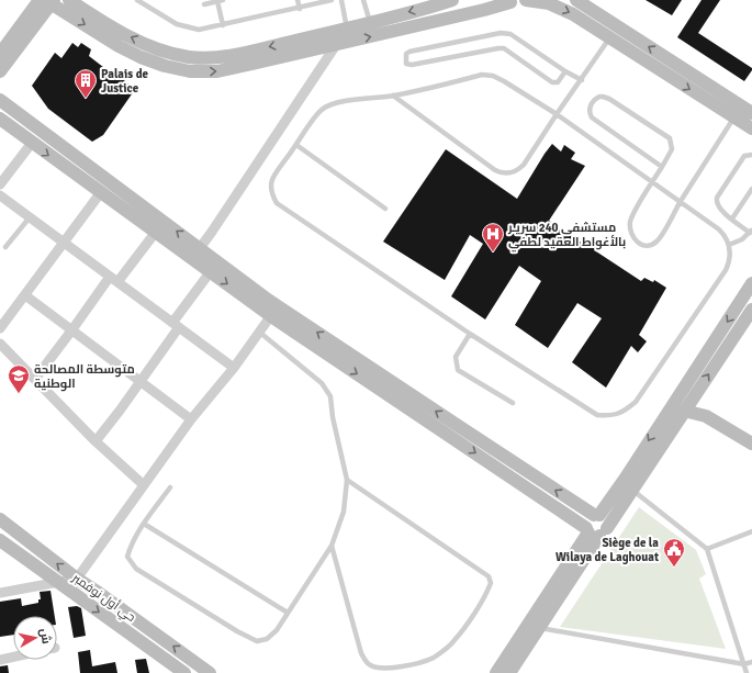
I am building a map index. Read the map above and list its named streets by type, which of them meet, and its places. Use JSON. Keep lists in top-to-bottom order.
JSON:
{
  "streets": {
    "street": ["حي أول نوفمبر"]
  },
  "places": {
    "building": ["Palais de Justice"],
    "hospital": ["مستشفى 240 سريـر بالأغواط العقيد لطفي"],
    "school or university": ["متوسطة المصالحة الوطنية"],
    "public building": ["Siège de la Wilaya de Laghouat"]
  },
  "north": "right"
}
